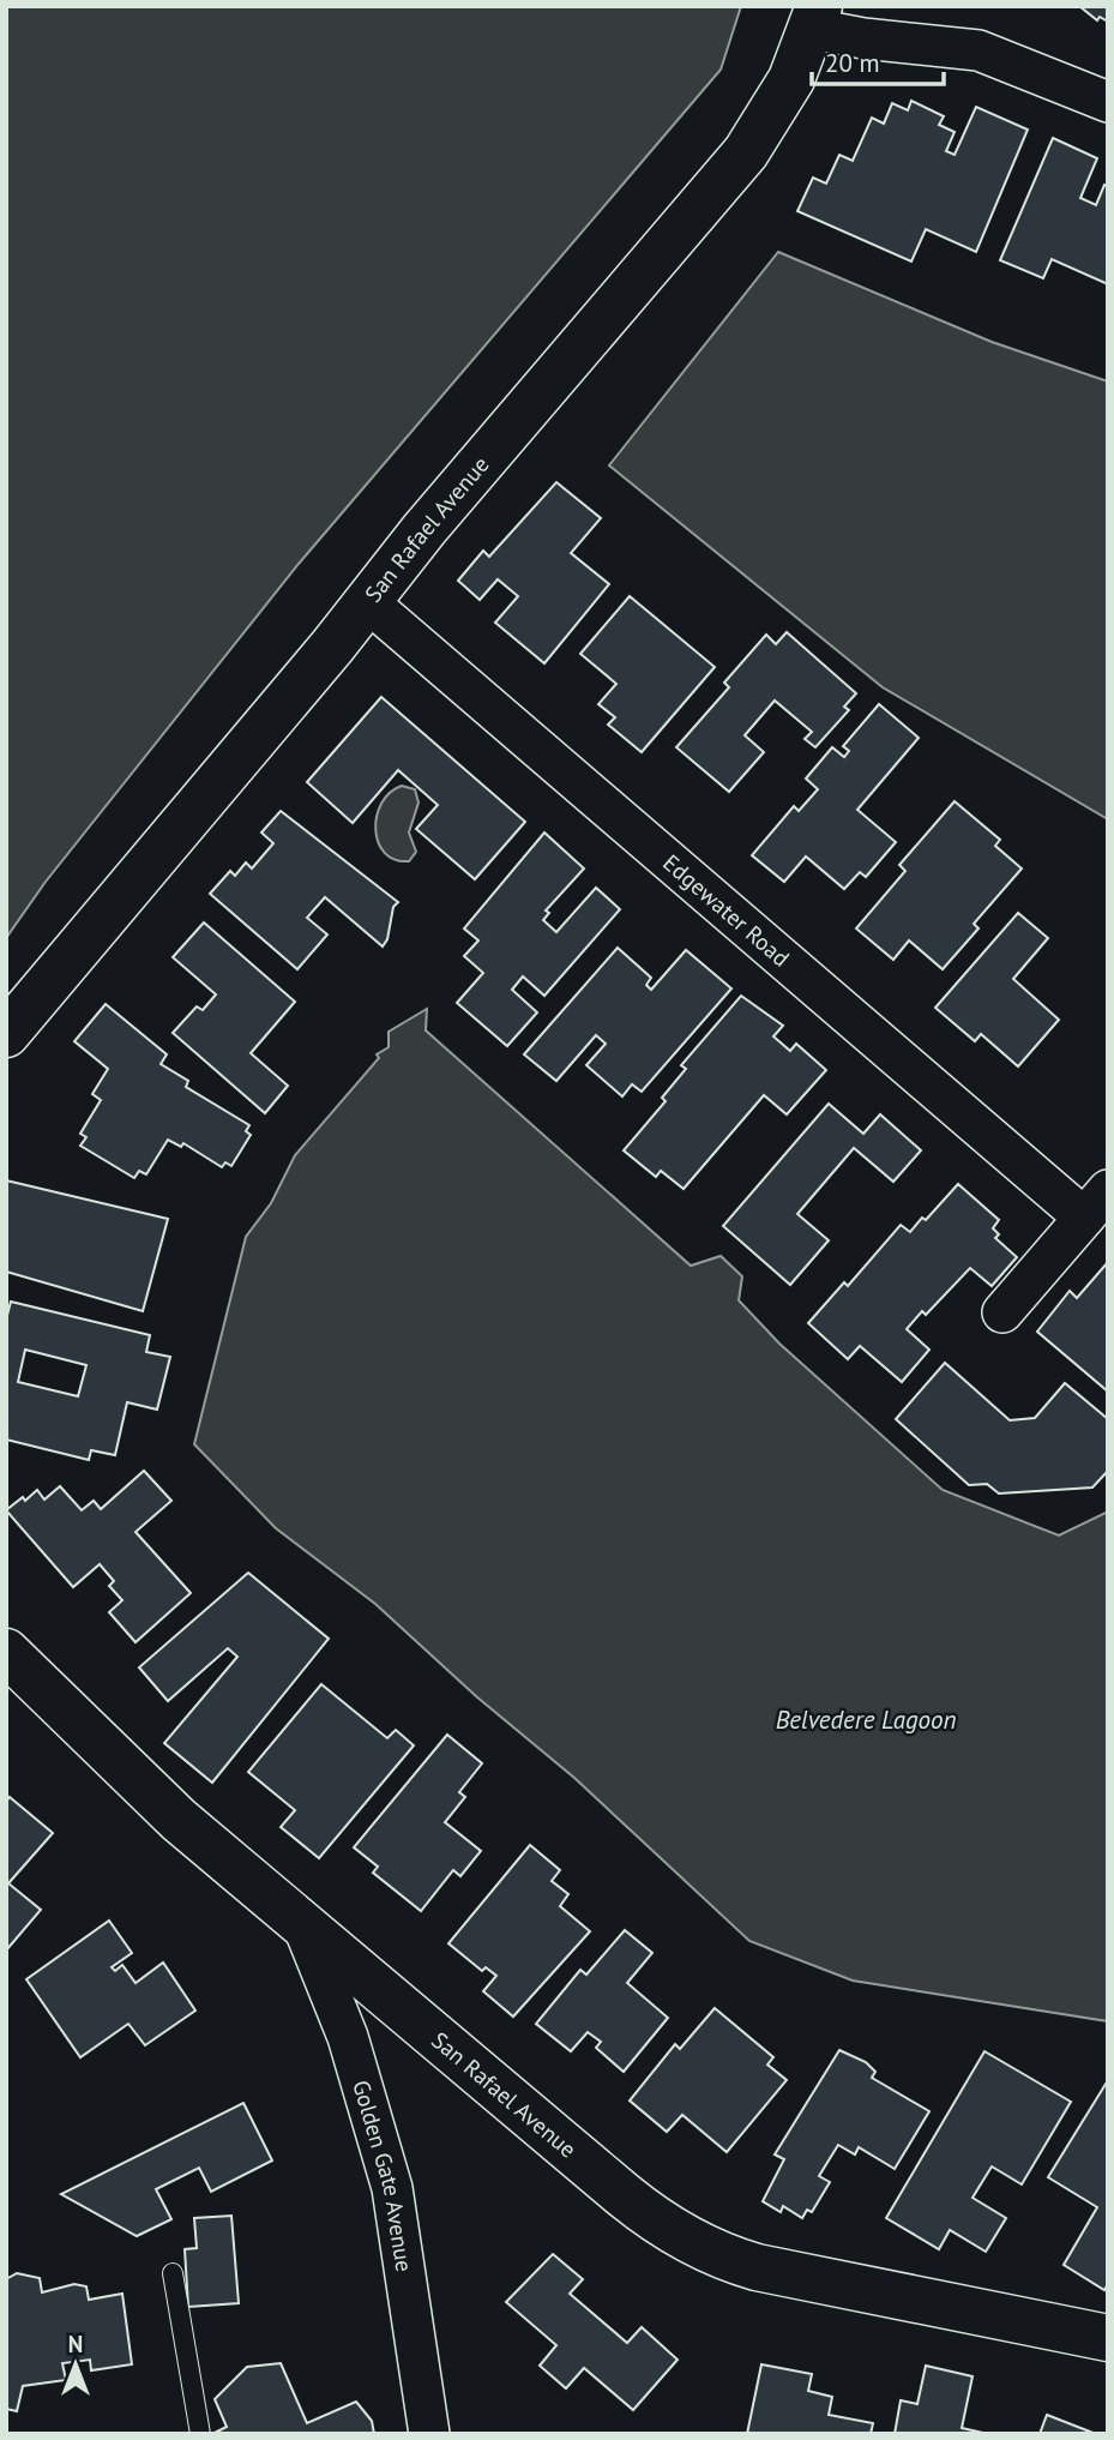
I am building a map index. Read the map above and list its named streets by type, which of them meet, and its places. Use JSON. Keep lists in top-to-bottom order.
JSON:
{
  "streets": {
    "street": ["San Rafael Avenue", "Edgewater Road", "Golden Gate Avenue"]
  },
  "crossings": [
    ["San Rafael Avenue", "Edgewater Road"],
    ["San Rafael Avenue", "Golden Gate Avenue"]
  ],
  "water": ["Belvedere Lagoon"],
  "scale_bar": "20 m",
  "north": "top"
}
